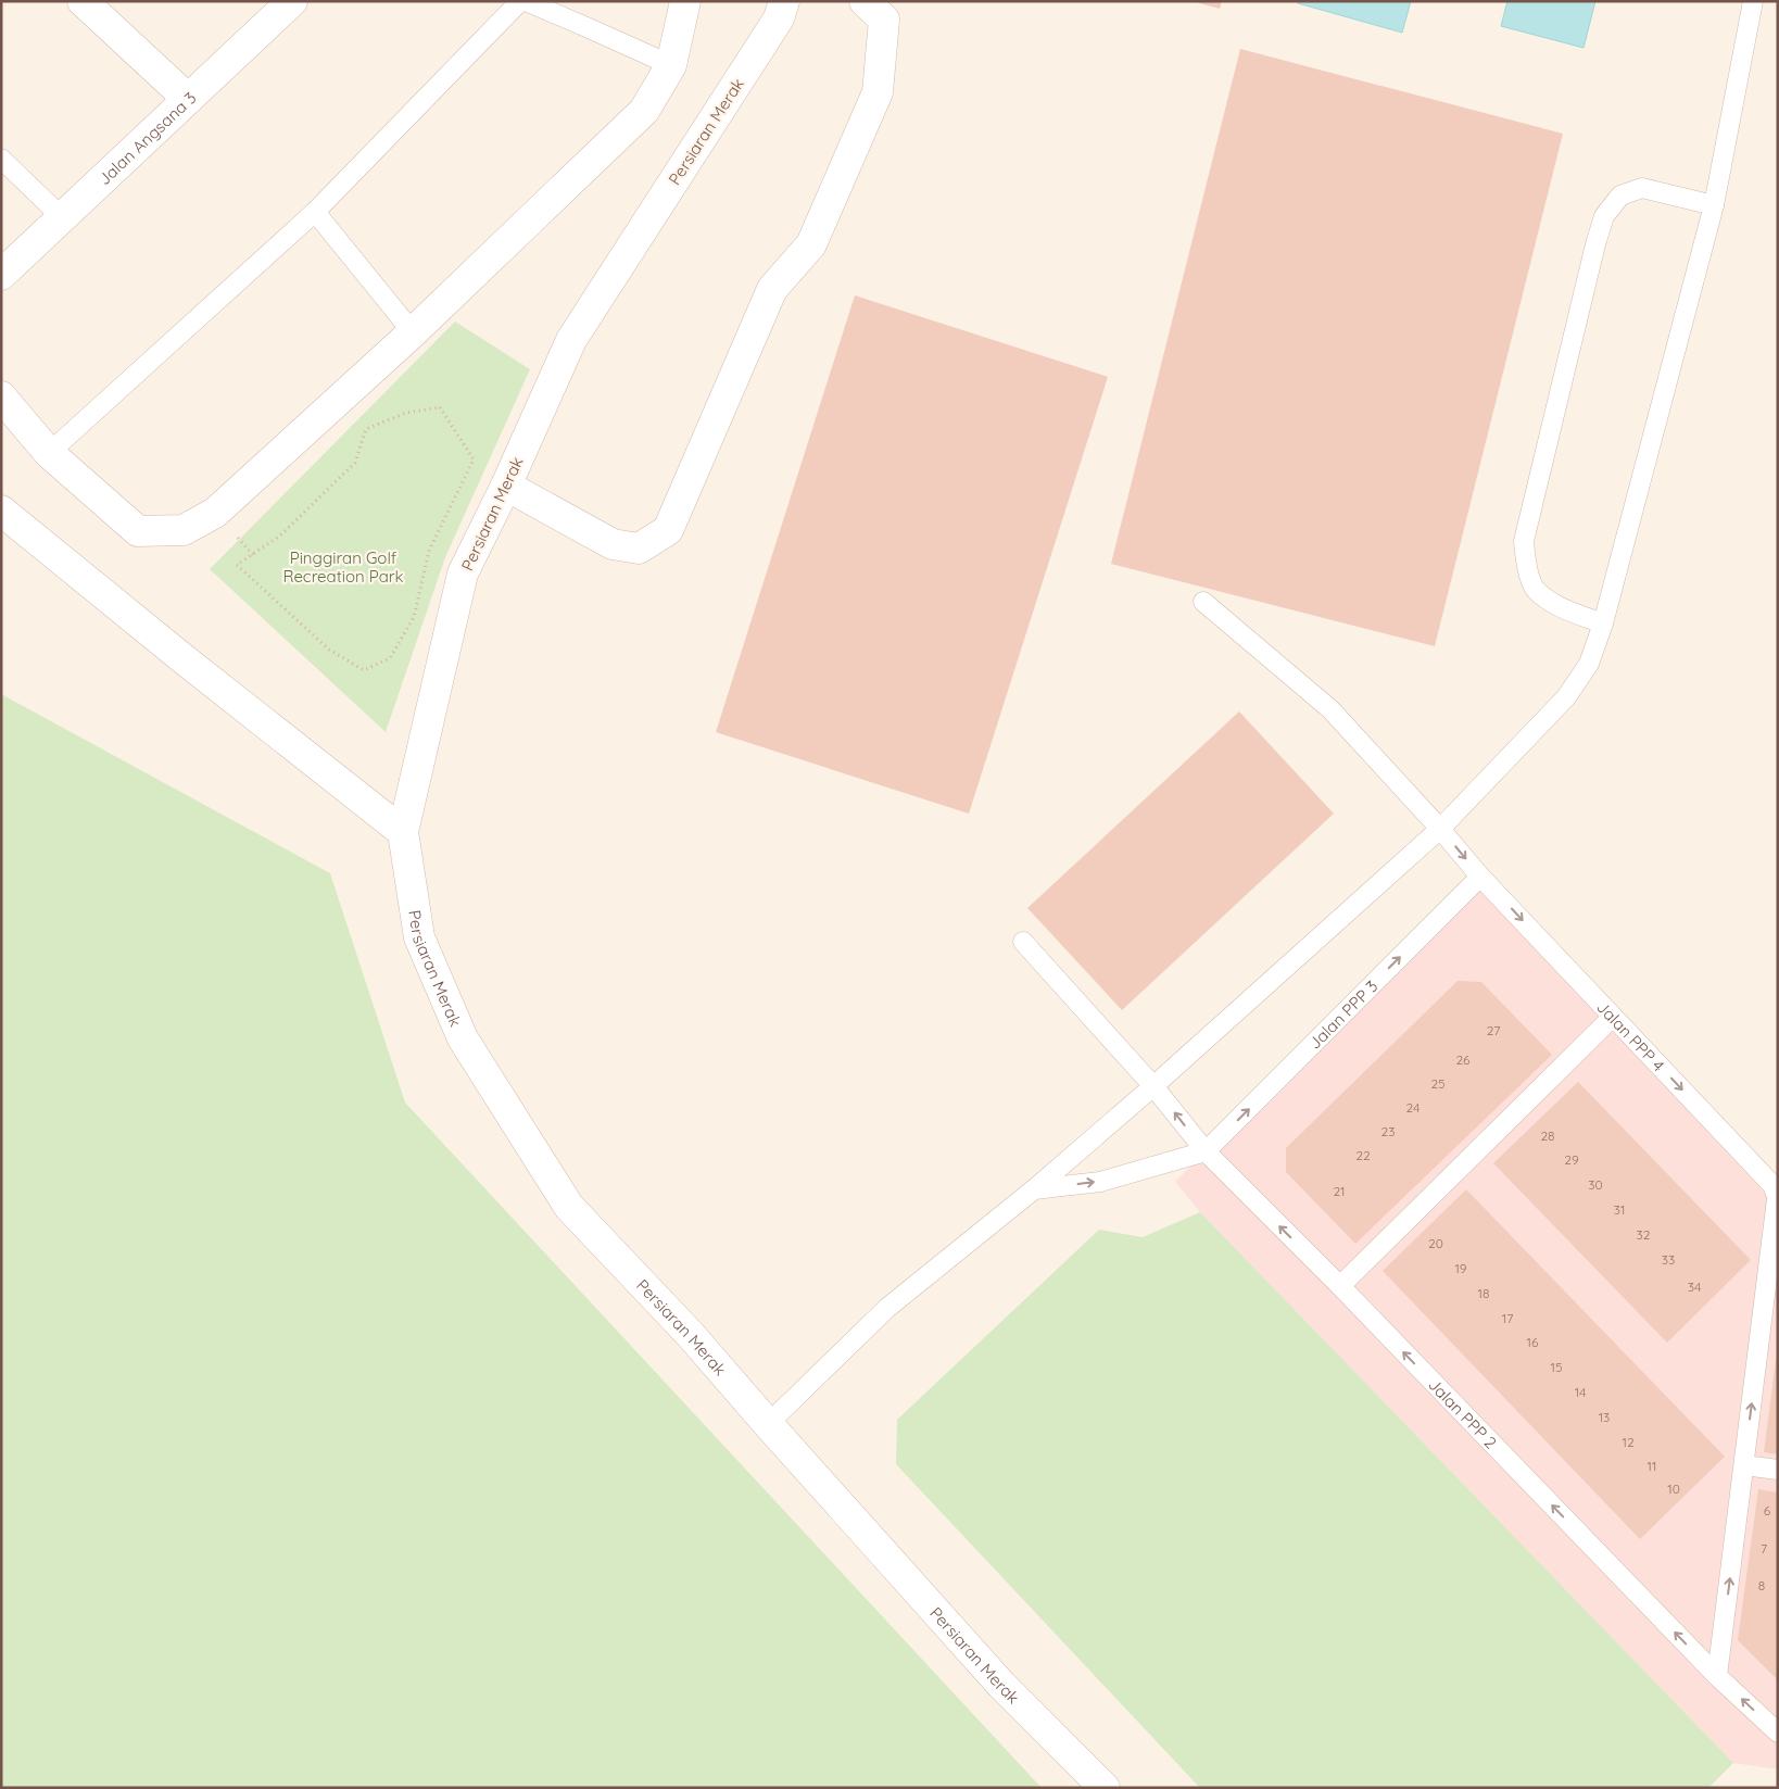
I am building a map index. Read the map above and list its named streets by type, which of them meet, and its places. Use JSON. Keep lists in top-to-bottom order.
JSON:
{
  "streets": {
    "street": ["Persiaran Merak", "Jalan Angsana 3"],
    "lane": ["Jalan PPP 3", "Jalan PPP 4", "Jalan PPP 2"]
  },
  "crossings": [
    ["Jalan PPP 3", "Jalan PPP 4"],
    ["Jalan PPP 3", "Jalan PPP 2"]
  ],
  "one_way": ["Jalan PPP 4", "Jalan PPP 2"],
  "parks": ["Pinggiran Golf Recreation Park"],
  "house_numbers": [
    "27",
    "26",
    "25",
    "24",
    "23",
    "28",
    "22",
    "29",
    "30",
    "21",
    "31",
    "32",
    "20",
    "33",
    "19",
    "34",
    "18",
    "17",
    "16",
    "15",
    "14",
    "13",
    "12",
    "11",
    "10",
    "6",
    "7",
    "8"
  ]
}
